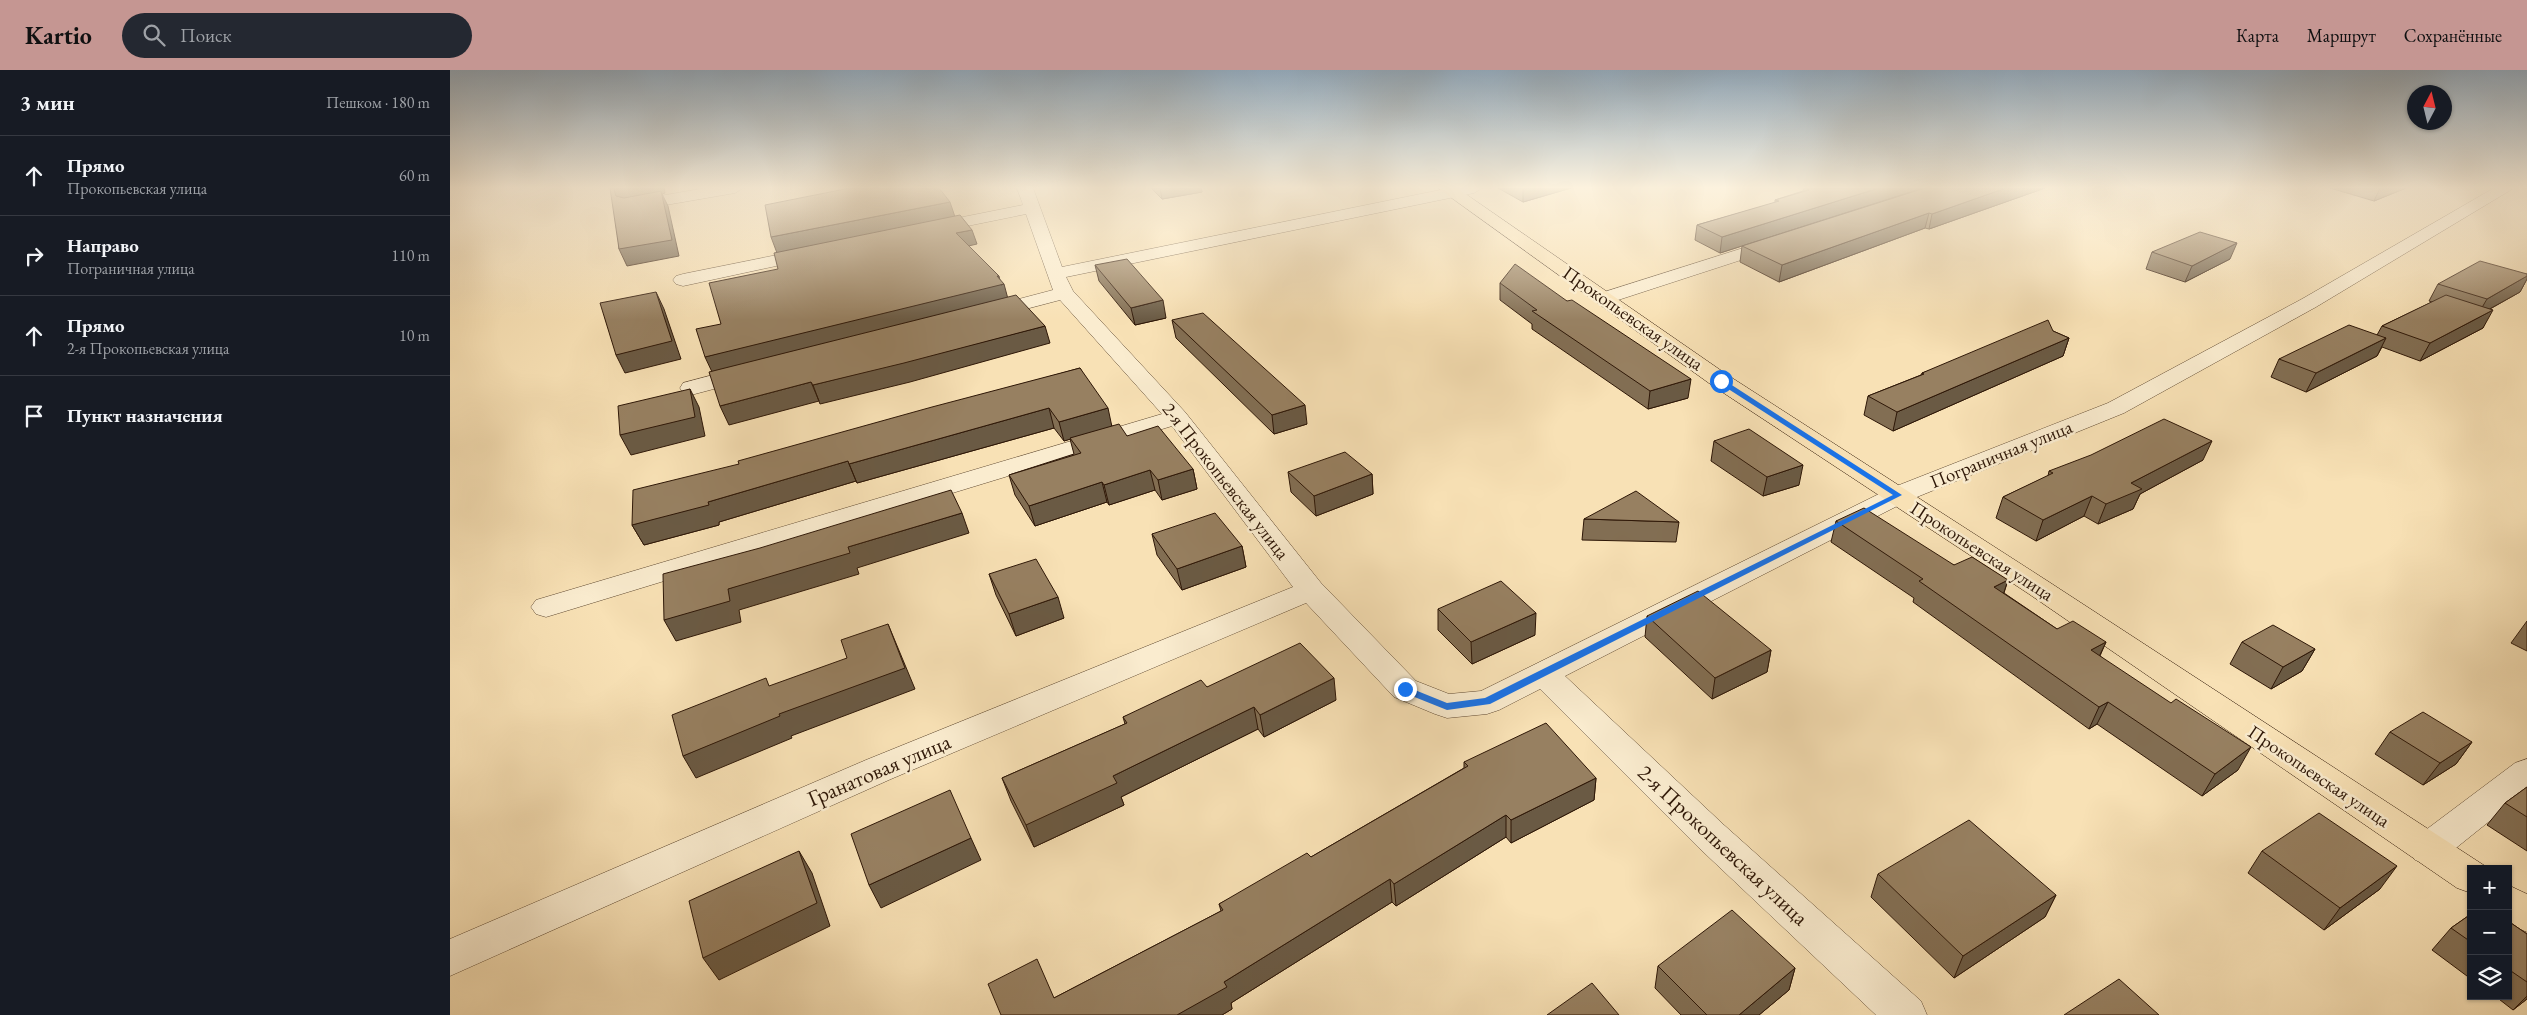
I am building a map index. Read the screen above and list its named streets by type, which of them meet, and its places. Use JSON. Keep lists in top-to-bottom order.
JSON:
{
  "streets": {
    "main road": ["Прокопьевская улица"],
    "street": ["Пограничная улица", "2-я Прокопьевская улица", "Гранатовая улица"]
  },
  "crossings": [
    ["Прокопьевская улица", "Пограничная улица"],
    ["Пограничная улица", "2-я Прокопьевская улица"],
    ["2-я Прокопьевская улица", "Гранатовая улица"]
  ],
  "north": "top",
  "page": {
    "header": "Kartio",
    "search": "Поиск",
    "nav": ["Карта", "Маршрут", "Сохранённые"],
    "heading": ["3 мин", "Пешком · 180 m"],
    "list": [
      ["Прямо", "Прокопьевская улица", "60 m"],
      ["Направо", "Пограничная улица", "110 m"],
      ["Прямо", "2-я Прокопьевская улица", "10 m"],
      "Пункт назначения"
    ],
    "map_buttons": ["+", "−"]
  }
}
